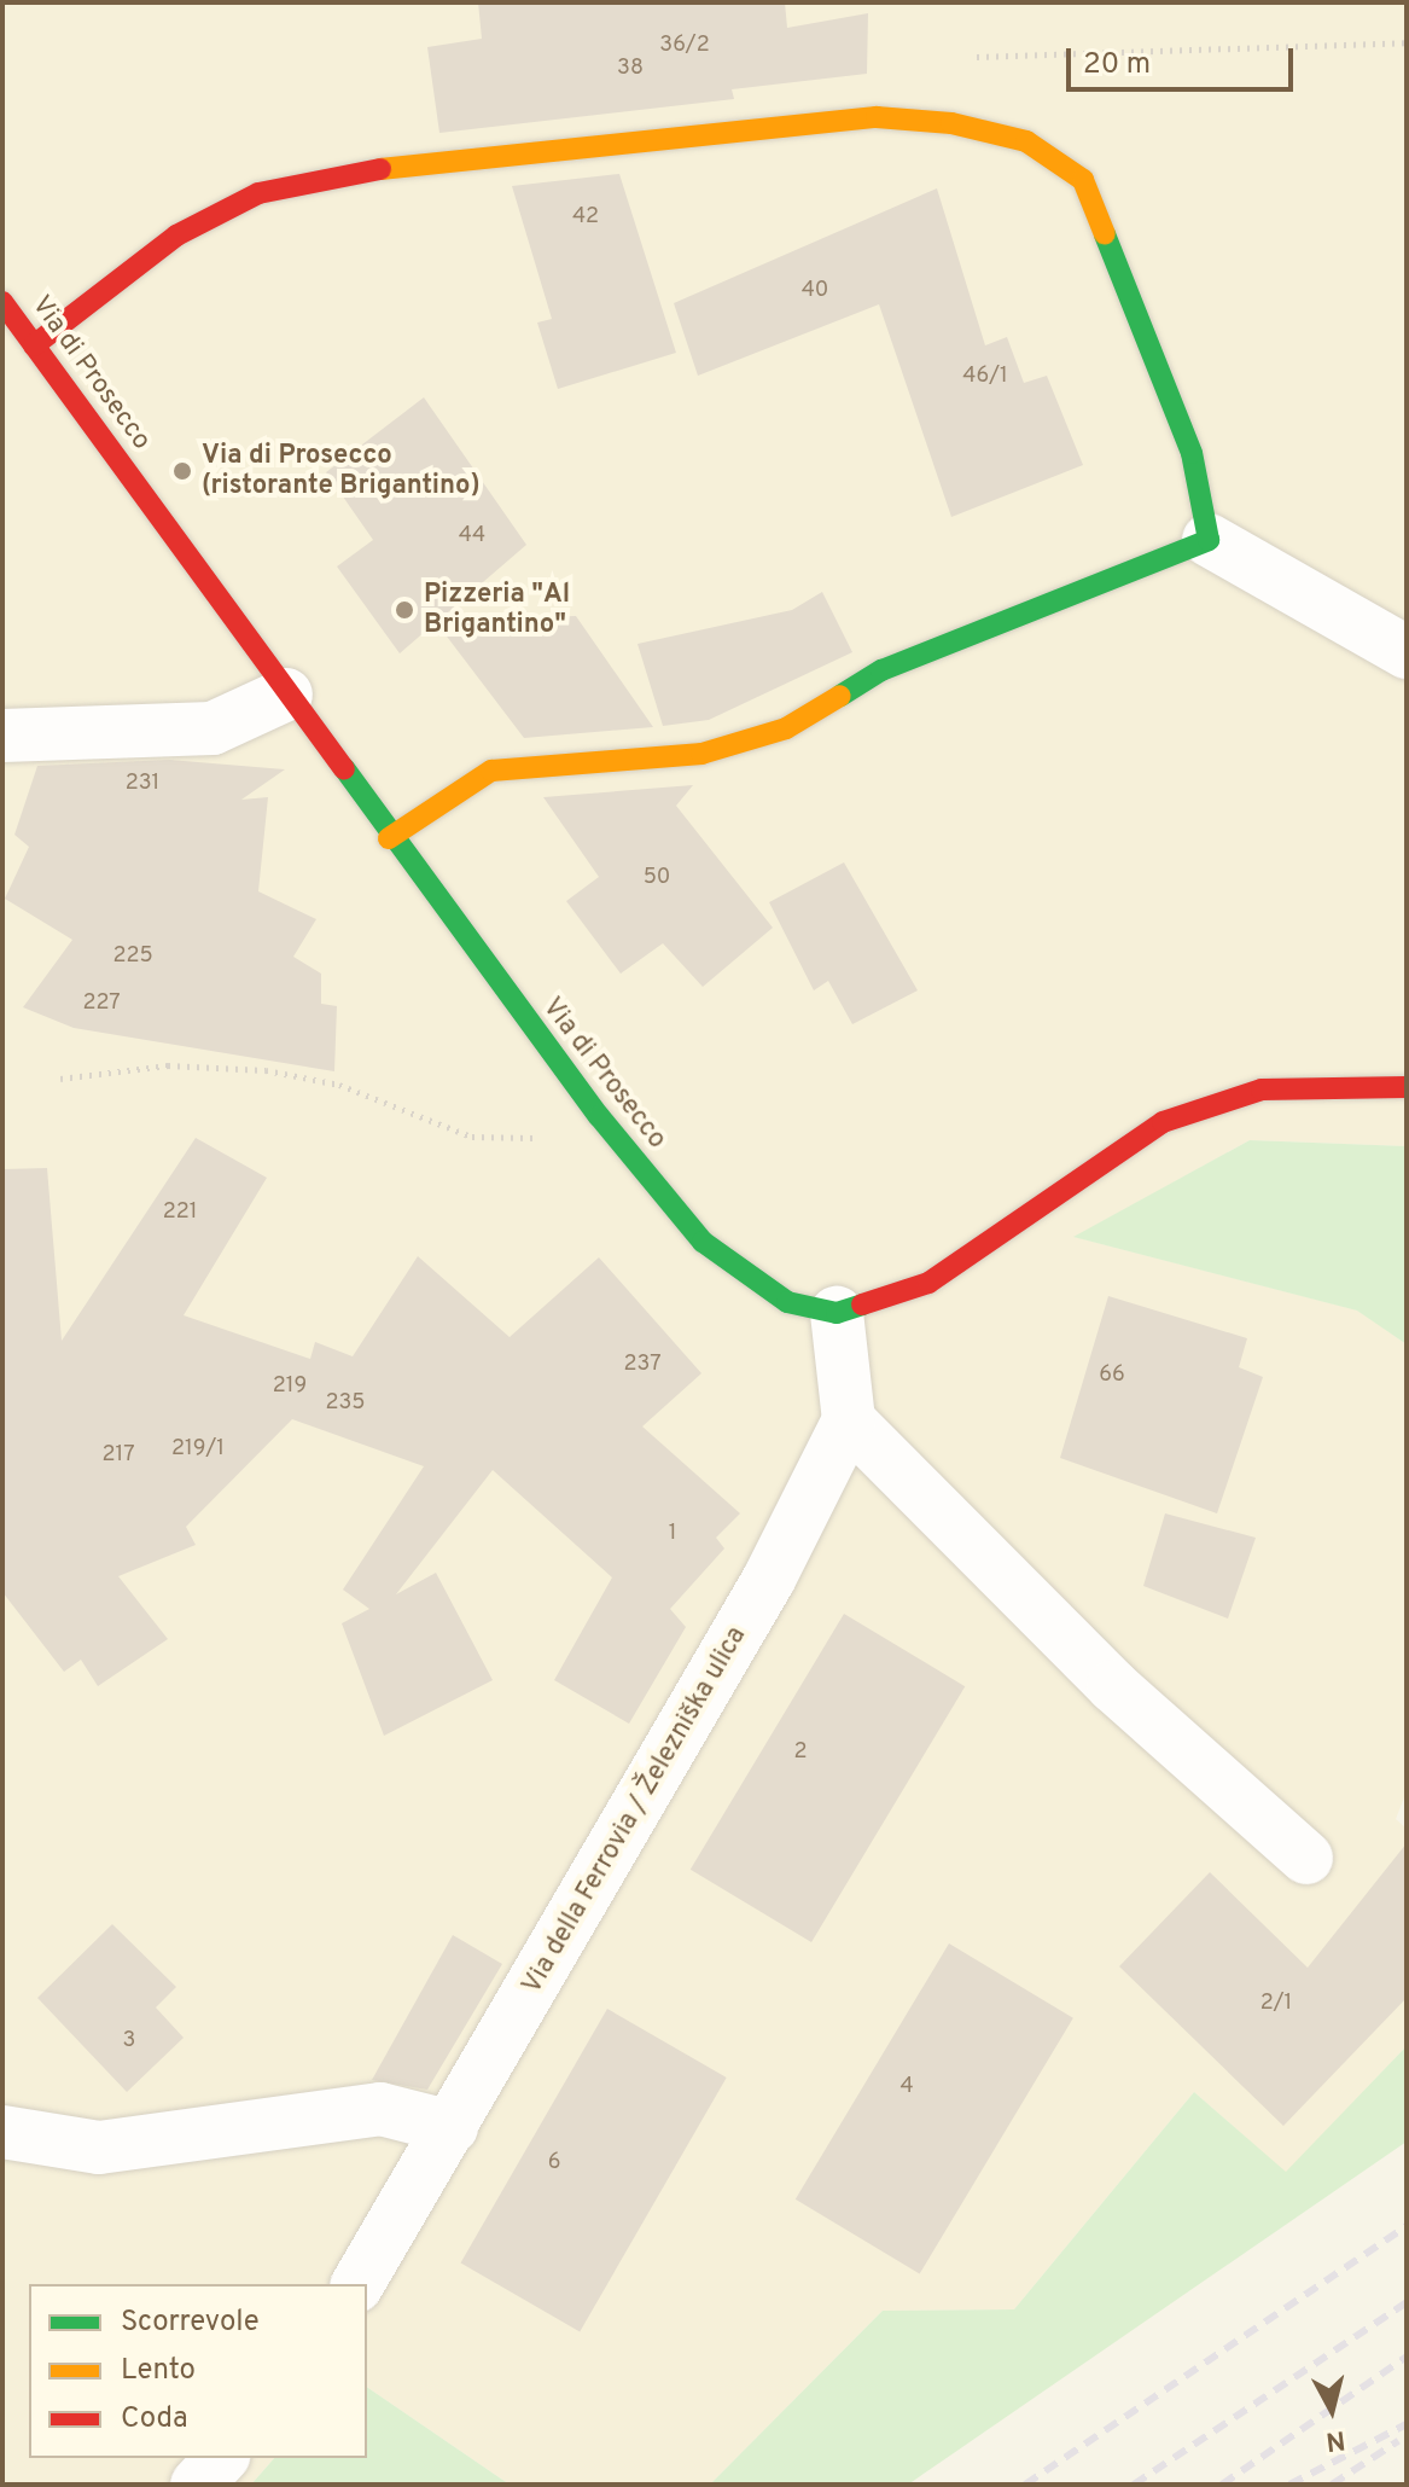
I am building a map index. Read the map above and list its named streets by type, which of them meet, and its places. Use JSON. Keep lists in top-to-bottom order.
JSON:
{
  "streets": {
    "street": ["Via di Prosecco", "Via della Ferrovia / Železniška ulica"]
  },
  "places": ["Via di Prosecco (ristorante Brigantino)", "Pizzeria \"Al Brigantino\""],
  "house_numbers": [
    "36/2",
    "38",
    "42",
    "40",
    "46/1",
    "44",
    "231",
    "50",
    "225",
    "227",
    "221",
    "237",
    "66",
    "219",
    "235",
    "219/1",
    "217",
    "1",
    "2",
    "2/1",
    "3",
    "4",
    "6"
  ],
  "legend": ["Scorrevole", "Lento", "Coda"],
  "scale_bar": "20 m",
  "north": "bottom"
}
